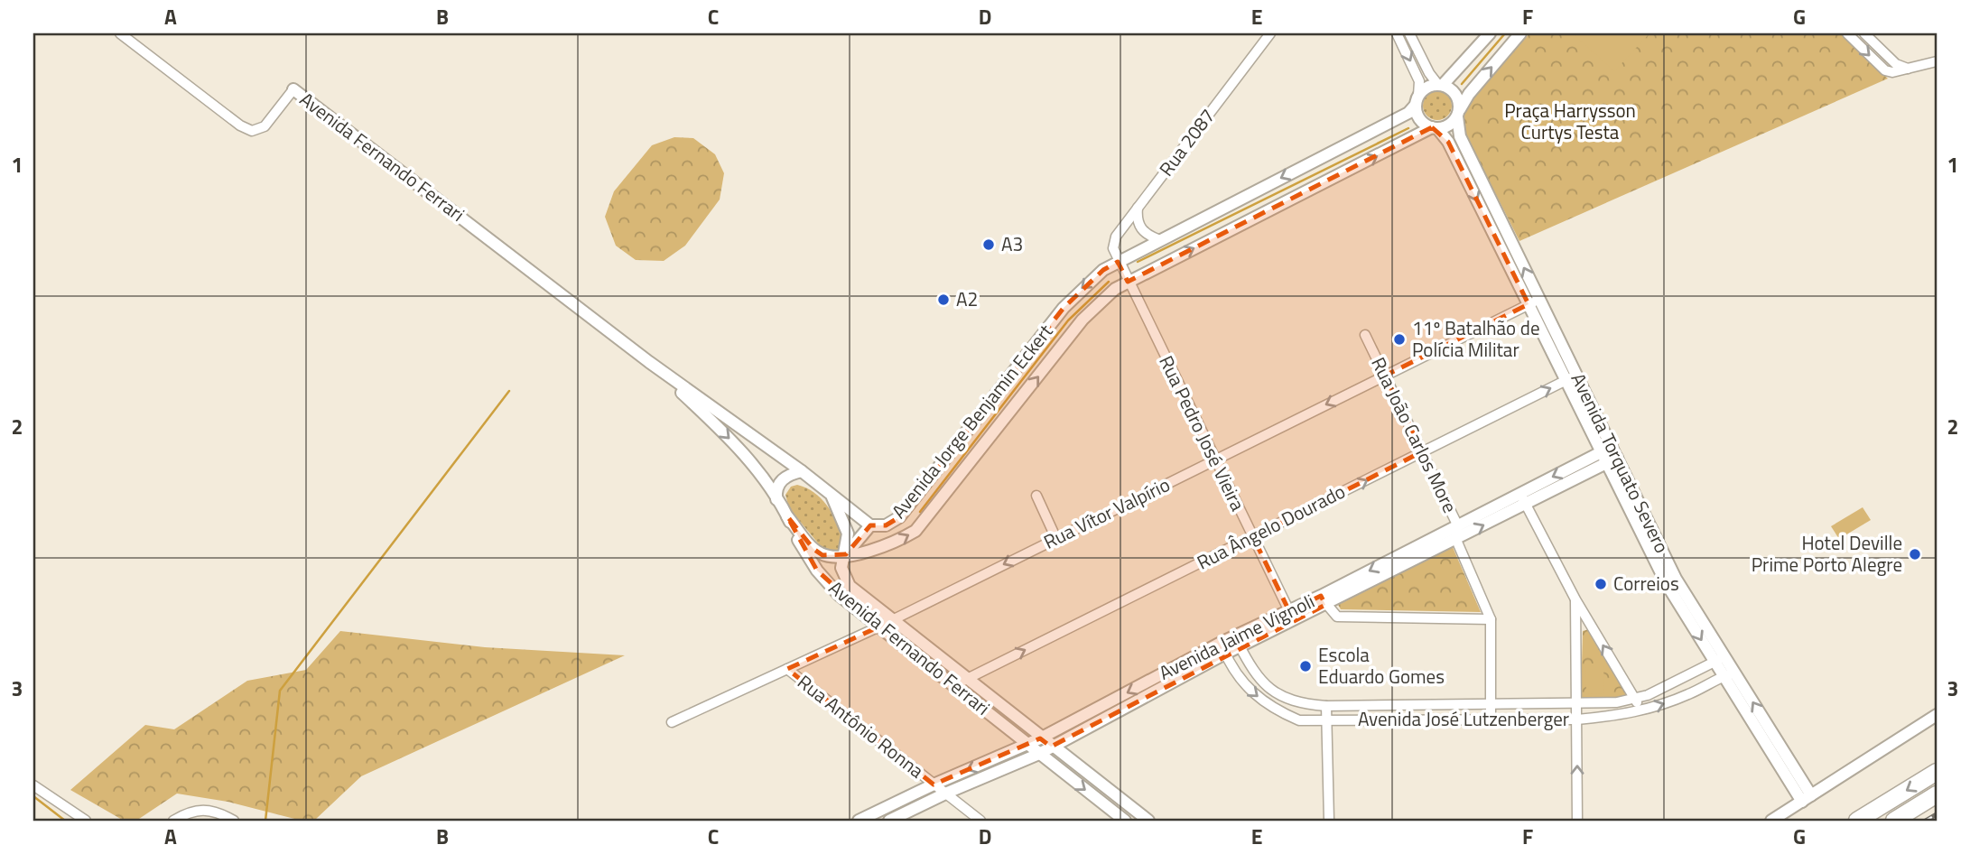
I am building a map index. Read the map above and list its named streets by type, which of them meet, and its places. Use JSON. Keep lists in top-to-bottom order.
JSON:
{
  "streets": {
    "street": [
      "Rua 2087",
      "Avenida Fernando Ferrari",
      "Avenida Jorge Benjamin Eckert",
      "Rua Pedro José Vieira",
      "Rua João Carlos More",
      "Avenida Torquato Severo",
      "Rua Vítor Valpírio",
      "Rua Ângelo Dourado",
      "Avenida Jaime Vignoli",
      "Avenida José Lutzenberger",
      "Rua Antônio Ronna"
    ]
  },
  "crossings": [
    ["Rua 2087", "Avenida Jorge Benjamin Eckert"],
    ["Rua 2087", "Rua Pedro José Vieira"],
    ["Avenida Fernando Ferrari", "Avenida Jorge Benjamin Eckert"],
    ["Avenida Fernando Ferrari", "Rua Vítor Valpírio"],
    ["Avenida Fernando Ferrari", "Rua Ângelo Dourado"],
    ["Avenida Fernando Ferrari", "Avenida Jaime Vignoli"],
    ["Avenida Jorge Benjamin Eckert", "Rua Pedro José Vieira"],
    ["Avenida Jorge Benjamin Eckert", "Avenida Torquato Severo"],
    ["Rua Pedro José Vieira", "Rua Vítor Valpírio"],
    ["Rua Pedro José Vieira", "Rua Ângelo Dourado"],
    ["Rua Pedro José Vieira", "Avenida Jaime Vignoli"],
    ["Rua João Carlos More", "Rua Vítor Valpírio"],
    ["Rua João Carlos More", "Rua Ângelo Dourado"],
    ["Rua João Carlos More", "Avenida Jaime Vignoli"],
    ["Rua João Carlos More", "Avenida José Lutzenberger"],
    ["Avenida Torquato Severo", "Rua Vítor Valpírio"],
    ["Avenida Torquato Severo", "Rua Ângelo Dourado"],
    ["Avenida Torquato Severo", "Avenida Jaime Vignoli"],
    ["Avenida Torquato Severo", "Avenida José Lutzenberger"],
    ["Rua Vítor Valpírio", "Rua Antônio Ronna"],
    ["Avenida Jaime Vignoli", "Avenida José Lutzenberger"],
    ["Avenida Jaime Vignoli", "Rua Antônio Ronna"]
  ],
  "one_way": ["Rua Vítor Valpírio", "Rua Ângelo Dourado"],
  "parks": ["Praça Harrysson Curtys Testa"],
  "places": [
    "A3",
    "A2",
    "11º Batalhão de Polícia Militar",
    "Hotel Deville Prime Porto Alegre",
    "Correios",
    "Escola Eduardo Gomes"
  ],
  "grid": {
    "columns": [
      "A",
      "B",
      "C",
      "D",
      "E",
      "F",
      "G"
    ],
    "rows": ["1", "2", "3"]
  }
}
